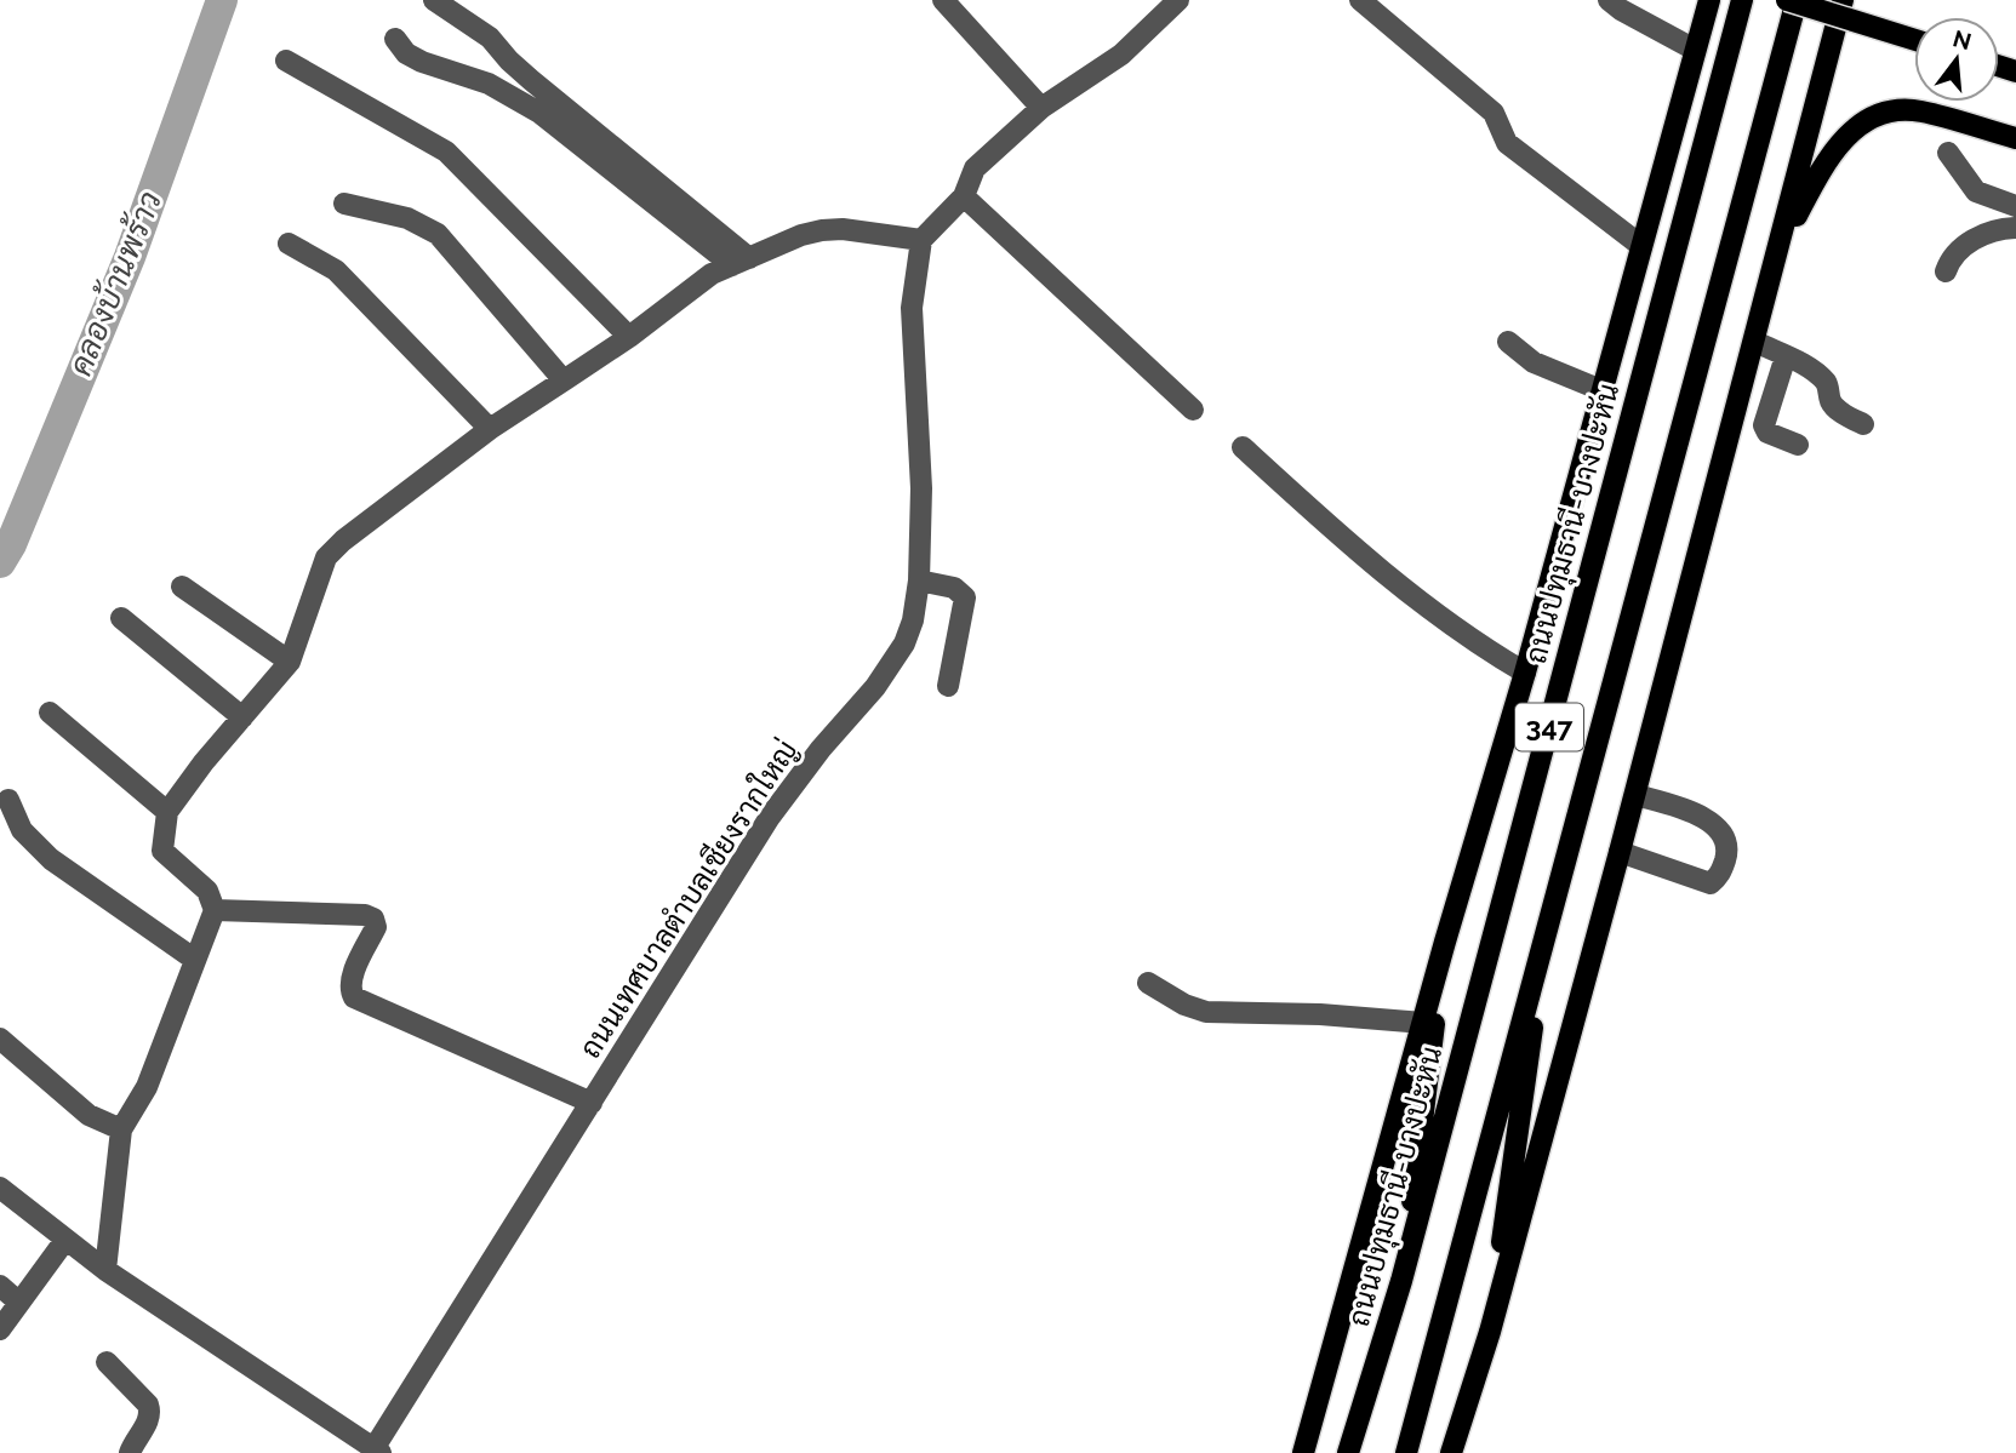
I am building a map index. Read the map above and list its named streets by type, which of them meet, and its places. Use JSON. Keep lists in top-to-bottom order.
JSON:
{
  "streets": {
    "main road": ["ถนนปทุมธานี-บางปะหัน", "347"],
    "street": ["ถนนเทศบาลตำบลเชียงรากใหญ่"]
  },
  "water": ["คลองบ้านพร้าว"],
  "north": "top"
}
